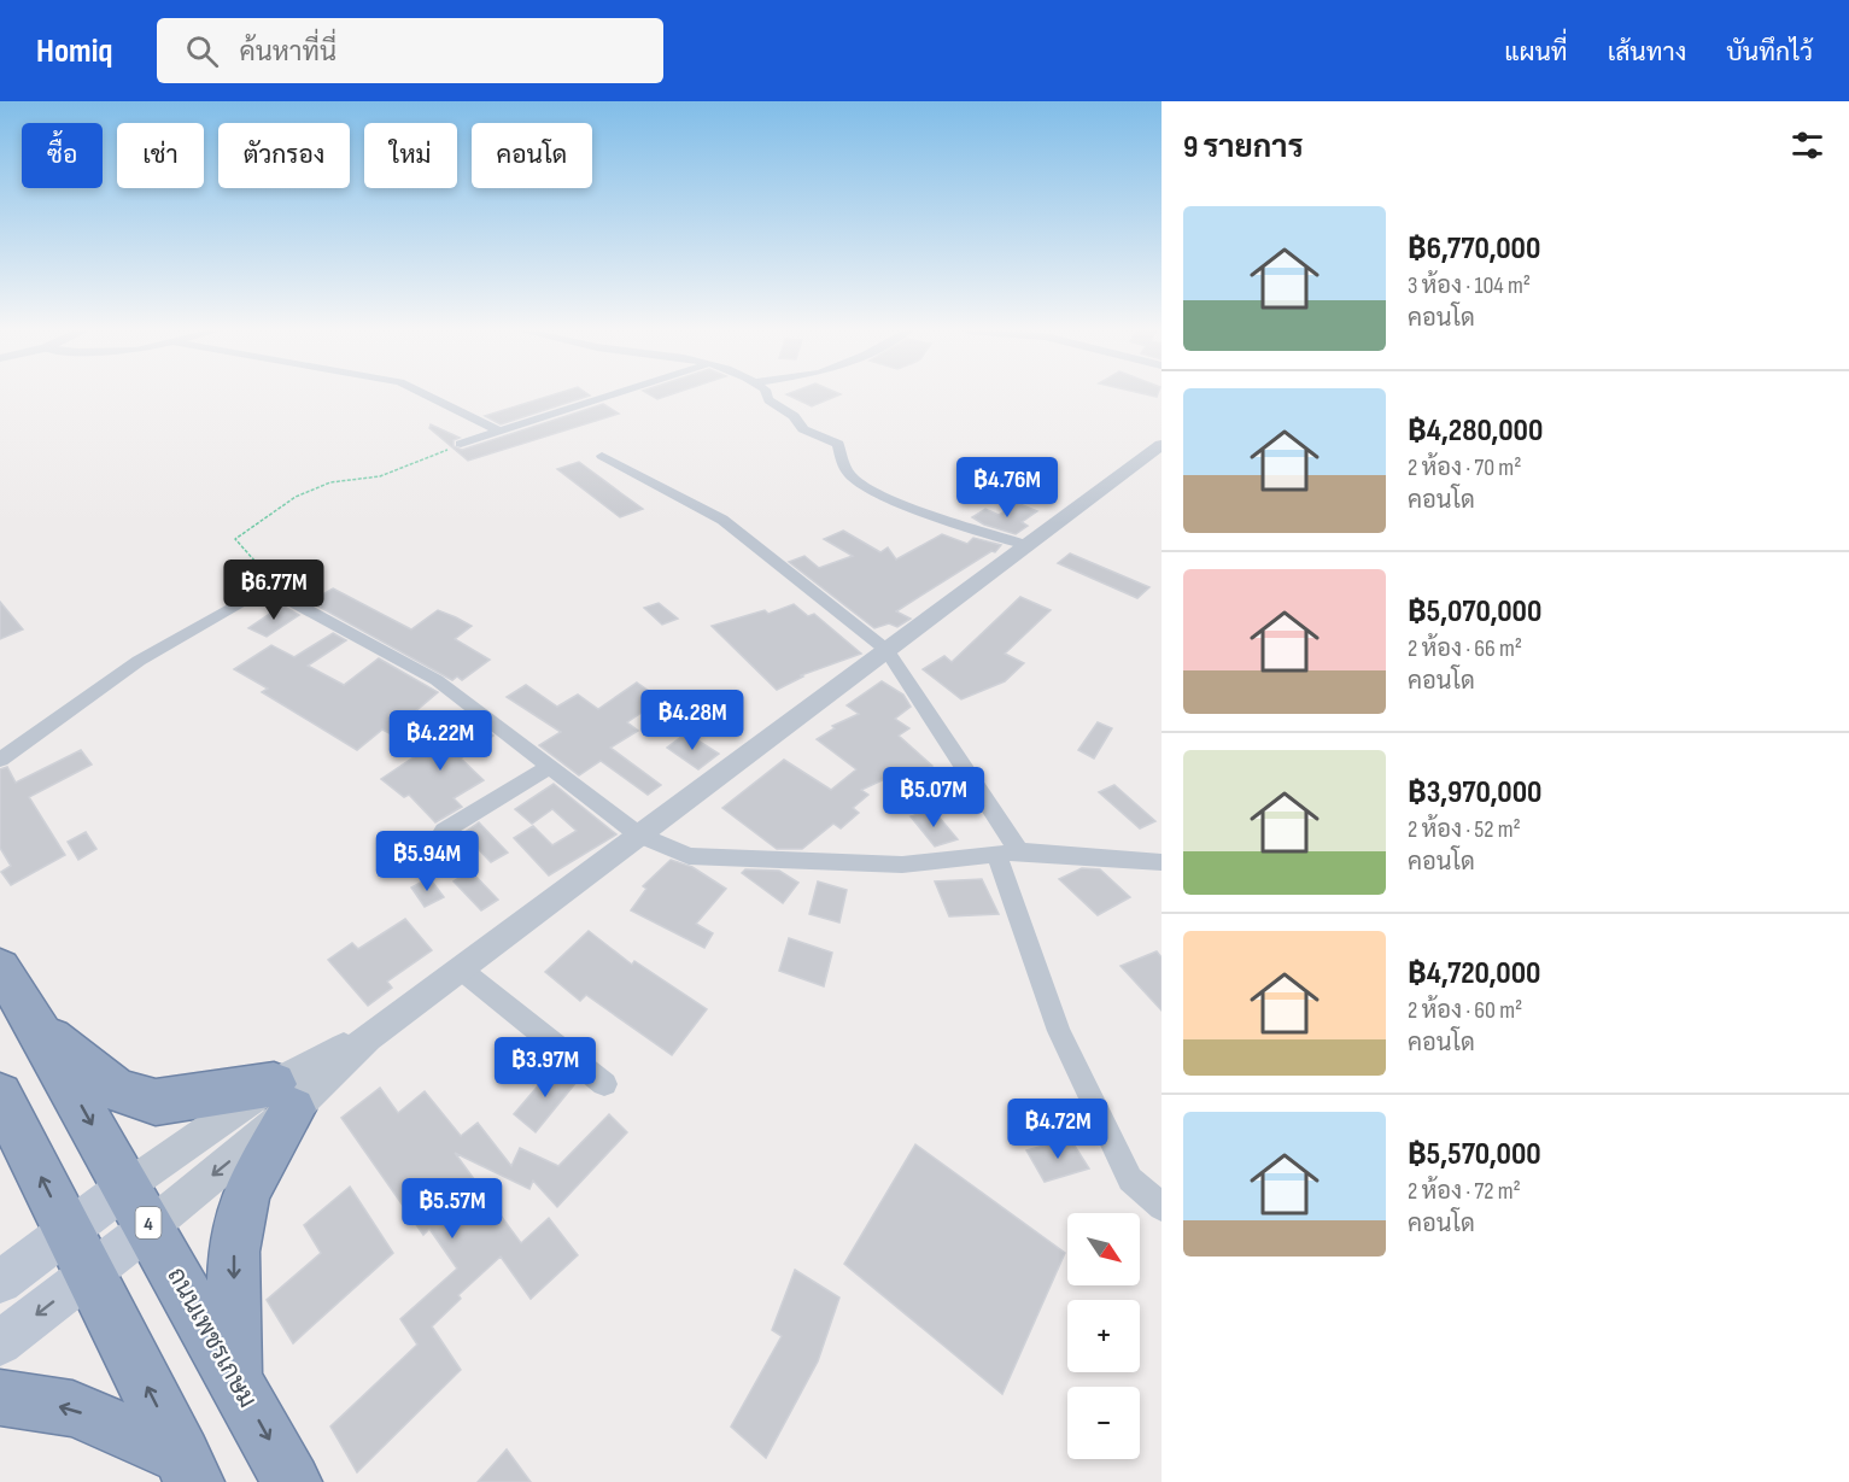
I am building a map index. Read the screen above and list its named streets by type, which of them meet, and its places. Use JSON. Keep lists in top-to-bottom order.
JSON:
{
  "streets": {
    "highway": ["4", "ถนนเพชรเกษม"]
  },
  "north": "bottom right",
  "page": {
    "header": "Homiq",
    "search": "ค้นหาที่นี่",
    "nav": ["แผนที่", "เส้นทาง", "บันทึกไว้"],
    "heading": "9 รายการ",
    "chip": [
      "ซื้อ",
      "เช่า",
      "ตัวกรอง",
      "ใหม่",
      "คอนโด"
    ],
    "list": [
      {
        "name": "฿6,770,000",
        "note": "3 ห้อง · 104 m² · คอนโด"
      },
      {
        "name": "฿4,280,000",
        "note": "2 ห้อง · 70 m² · คอนโด"
      },
      {
        "name": "฿5,070,000",
        "note": "2 ห้อง · 66 m² · คอนโด"
      },
      {
        "name": "฿3,970,000",
        "note": "2 ห้อง · 52 m² · คอนโด"
      },
      {
        "name": "฿4,720,000",
        "note": "2 ห้อง · 60 m² · คอนโด"
      },
      {
        "name": "฿5,570,000",
        "note": "2 ห้อง · 72 m² · คอนโด"
      }
    ],
    "price": [
      "฿4.76M",
      "฿6.77M",
      "฿4.28M",
      "฿4.22M",
      "฿5.07M",
      "฿5.94M",
      "฿3.97M",
      "฿4.72M",
      "฿5.57M"
    ],
    "map_buttons": ["+", "−"]
  }
}
